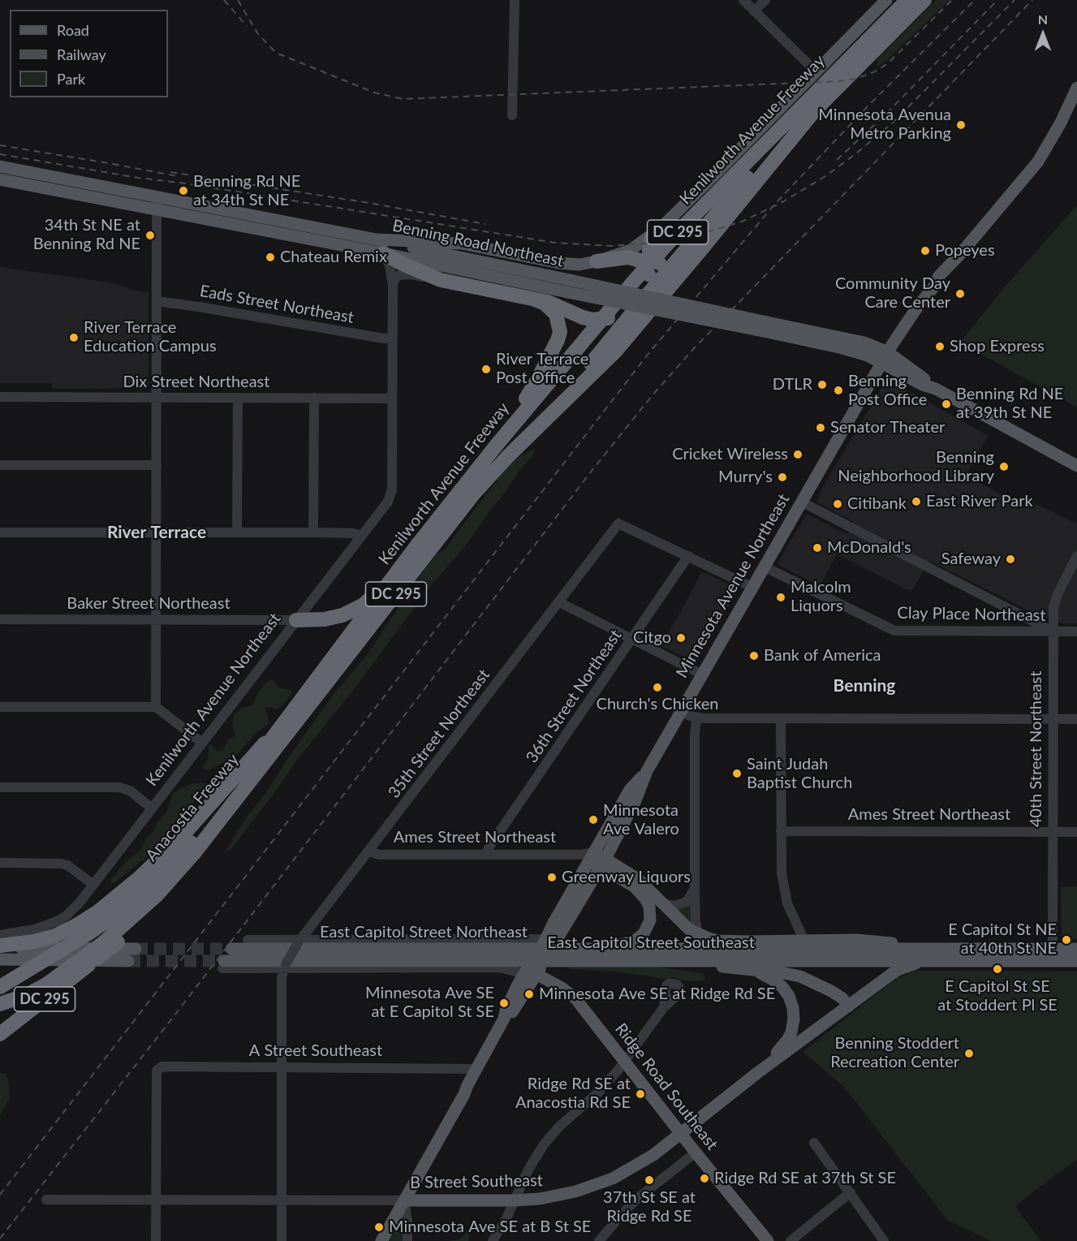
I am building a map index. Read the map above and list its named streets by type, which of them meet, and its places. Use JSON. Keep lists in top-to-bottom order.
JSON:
{
  "streets": {
    "highway": ["Kenilworth Avenue Freeway", "DC 295", "Anacostia Freeway"],
    "main road": [
      "Benning Road Northeast",
      "Minnesota Avenue Northeast",
      "East Capitol Street Northeast",
      "East Capitol Street Southeast",
      "Ridge Road Southeast",
      "B Street Southeast"
    ],
    "street": [
      "Eads Street Northeast",
      "Dix Street Northeast",
      "Baker Street Northeast",
      "Clay Place Northeast",
      "36th Street Northeast",
      "Kenilworth Avenue Northeast",
      "35th Street Northeast",
      "40th Street Northeast",
      "Ames Street Northeast",
      "A Street Southeast"
    ]
  },
  "crossings": [
    ["Kenilworth Avenue Freeway", "Anacostia Freeway"],
    ["Benning Road Northeast", "Minnesota Avenue Northeast"],
    ["Minnesota Avenue Northeast", "Clay Place Northeast"],
    ["Minnesota Avenue Northeast", "Ames Street Northeast"],
    ["Minnesota Avenue Northeast", "East Capitol Street Northeast"],
    ["Minnesota Avenue Northeast", "East Capitol Street Southeast"],
    ["Minnesota Avenue Northeast", "A Street Southeast"],
    ["Minnesota Avenue Northeast", "Ridge Road Southeast"],
    ["Minnesota Avenue Northeast", "B Street Southeast"],
    ["Baker Street Northeast", "Kenilworth Avenue Northeast"],
    ["Clay Place Northeast", "40th Street Northeast"],
    ["36th Street Northeast", "35th Street Northeast"],
    ["36th Street Northeast", "Ames Street Northeast"],
    ["35th Street Northeast", "Ames Street Northeast"],
    ["35th Street Northeast", "East Capitol Street Northeast"],
    ["35th Street Northeast", "East Capitol Street Southeast"],
    ["40th Street Northeast", "Ames Street Northeast"],
    ["40th Street Northeast", "East Capitol Street Northeast"],
    ["Ames Street Northeast", "East Capitol Street Northeast"],
    ["East Capitol Street Northeast", "East Capitol Street Southeast"],
    ["East Capitol Street Northeast", "B Street Southeast"],
    ["East Capitol Street Southeast", "Ridge Road Southeast"],
    ["East Capitol Street Southeast", "B Street Southeast"],
    ["A Street Southeast", "B Street Southeast"],
    ["Ridge Road Southeast", "B Street Southeast"]
  ],
  "districts": ["River Terrace", "Benning"],
  "places": [
    "Minnesota Avenua Metro Parking",
    "Benning Rd NE at 34th St NE",
    "34th St NE at Benning Rd NE",
    "Popeyes",
    "Chateau Remix",
    "Community Day Care Center",
    "River Terrace Education Campus",
    "Shop Express",
    "River Terrace Post Office",
    "DTLR",
    "Benning Post Office",
    "Benning Rd NE at 39th St NE",
    "Senator Theater",
    "Cricket Wireless",
    "Benning Neighborhood Library",
    "Murry's",
    "East River Park",
    "Citibank",
    "McDonald's",
    "Safeway",
    "Malcolm Liquors",
    "Citgo",
    "Bank of America",
    "Church's Chicken",
    "Saint Judah Baptist Church",
    "Minnesota Ave Valero",
    "Greenway Liquors",
    "E Capitol St NE at 40th St NE",
    "E Capitol St SE at Stoddert Pl SE",
    "Minnesota Ave SE at Ridge Rd SE",
    "Minnesota Ave SE at E Capitol St SE",
    "Benning Stoddert Recreation Center",
    "Ridge Rd SE at Anacostia Rd SE",
    "Ridge Rd SE at 37th St SE",
    "37th St SE at Ridge Rd SE",
    "Minnesota Ave SE at B St SE"
  ],
  "legend": ["Road", "Railway", "Park"],
  "north": "top"
}
